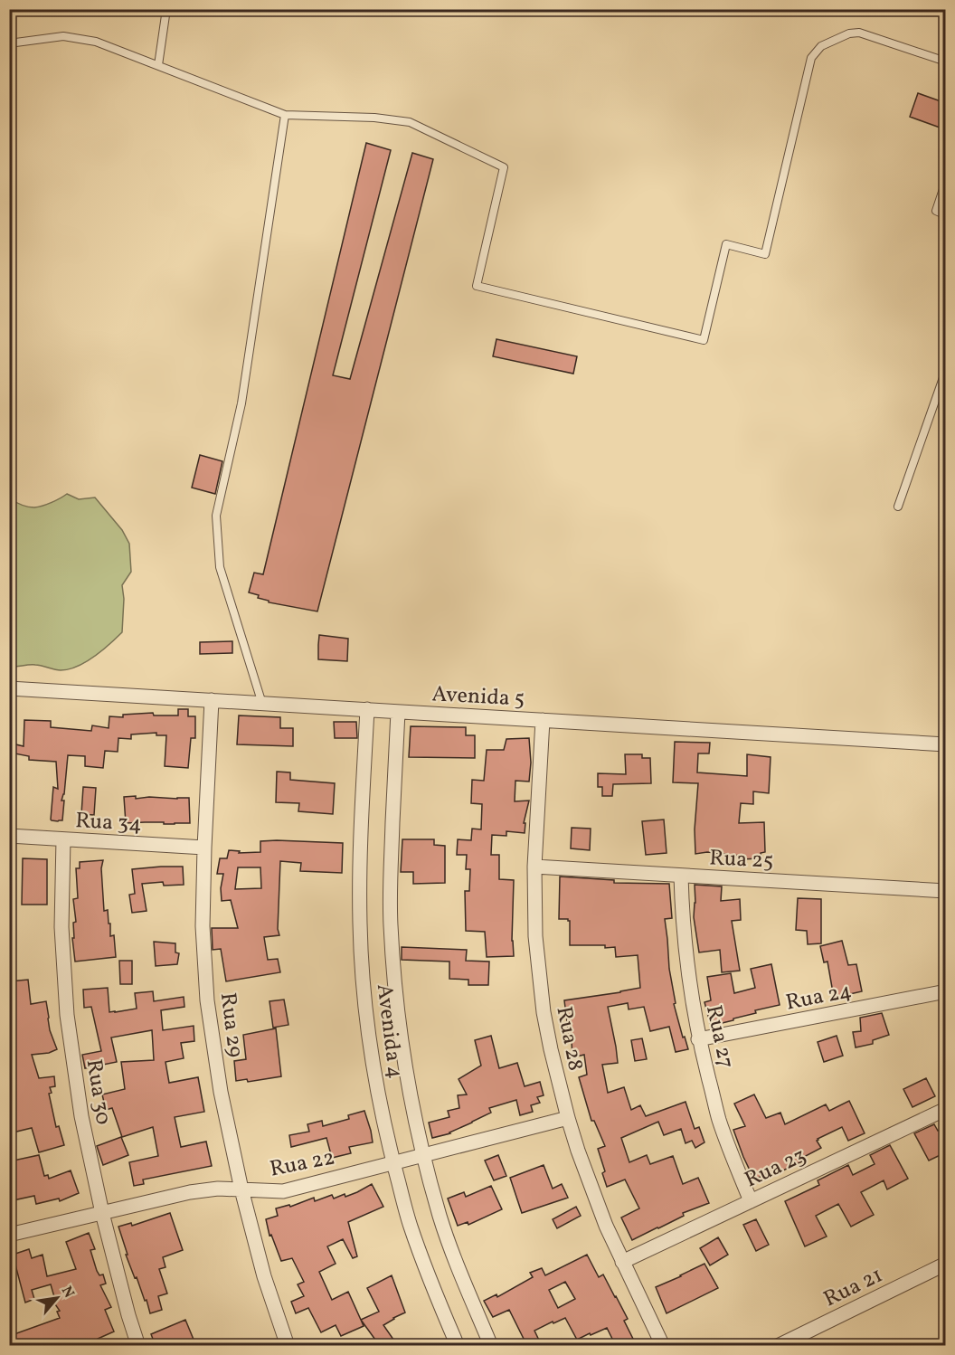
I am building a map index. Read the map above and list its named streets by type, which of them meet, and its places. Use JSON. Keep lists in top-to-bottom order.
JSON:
{
  "streets": {
    "street": [
      "Avenida 5",
      "Rua 34",
      "Rua 25",
      "Rua 24",
      "Rua 29",
      "Avenida 4",
      "Rua 27",
      "Rua 28",
      "Rua 30",
      "Rua 22",
      "Rua 23",
      "Rua 21"
    ]
  },
  "crossings": [
    ["Avenida 5", "Rua 29"],
    ["Avenida 5", "Avenida 4"],
    ["Avenida 5", "Rua 28"],
    ["Rua 34", "Rua 29"],
    ["Rua 34", "Rua 30"],
    ["Rua 25", "Rua 27"],
    ["Rua 25", "Rua 28"],
    ["Rua 24", "Rua 27"],
    ["Rua 29", "Rua 22"],
    ["Avenida 4", "Rua 22"],
    ["Rua 27", "Rua 23"],
    ["Rua 28", "Rua 22"],
    ["Rua 28", "Rua 23"],
    ["Rua 30", "Rua 22"]
  ],
  "north": "top right"
}
